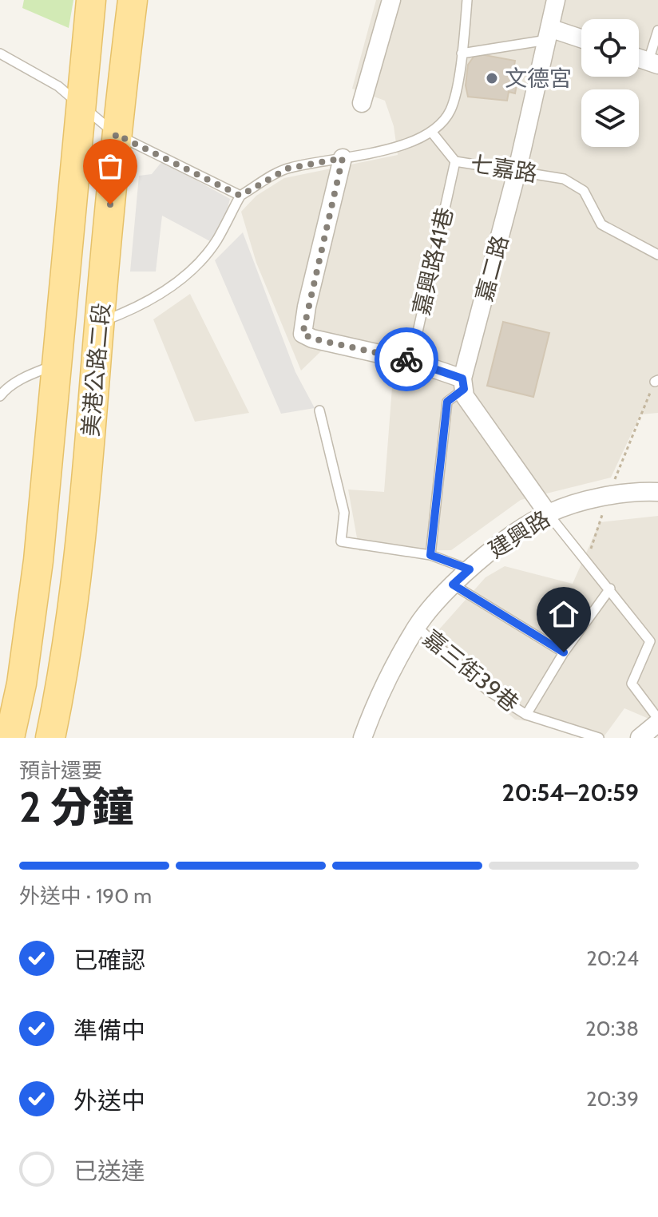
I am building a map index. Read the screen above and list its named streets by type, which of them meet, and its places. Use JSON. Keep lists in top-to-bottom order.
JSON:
{
  "streets": {
    "main road": ["美港公路二段"],
    "street": ["嘉二路", "建興路"],
    "lane": ["七嘉路", "嘉興路41巷", "嘉三街39巷"]
  },
  "crossings": [
    ["七嘉路", "嘉興路41巷"],
    ["七嘉路", "嘉二路"],
    ["建興路", "嘉三街39巷"]
  ],
  "places": ["文德宮"],
  "page": {
    "heading": ["2 分鐘", "預計還要", "20:54–20:59"],
    "bar": "外送中 · 190 m",
    "list": [
      ["已確認", "20:24"],
      ["準備中", "20:38"],
      ["外送中", "20:39"],
      "已送達"
    ]
  }
}
